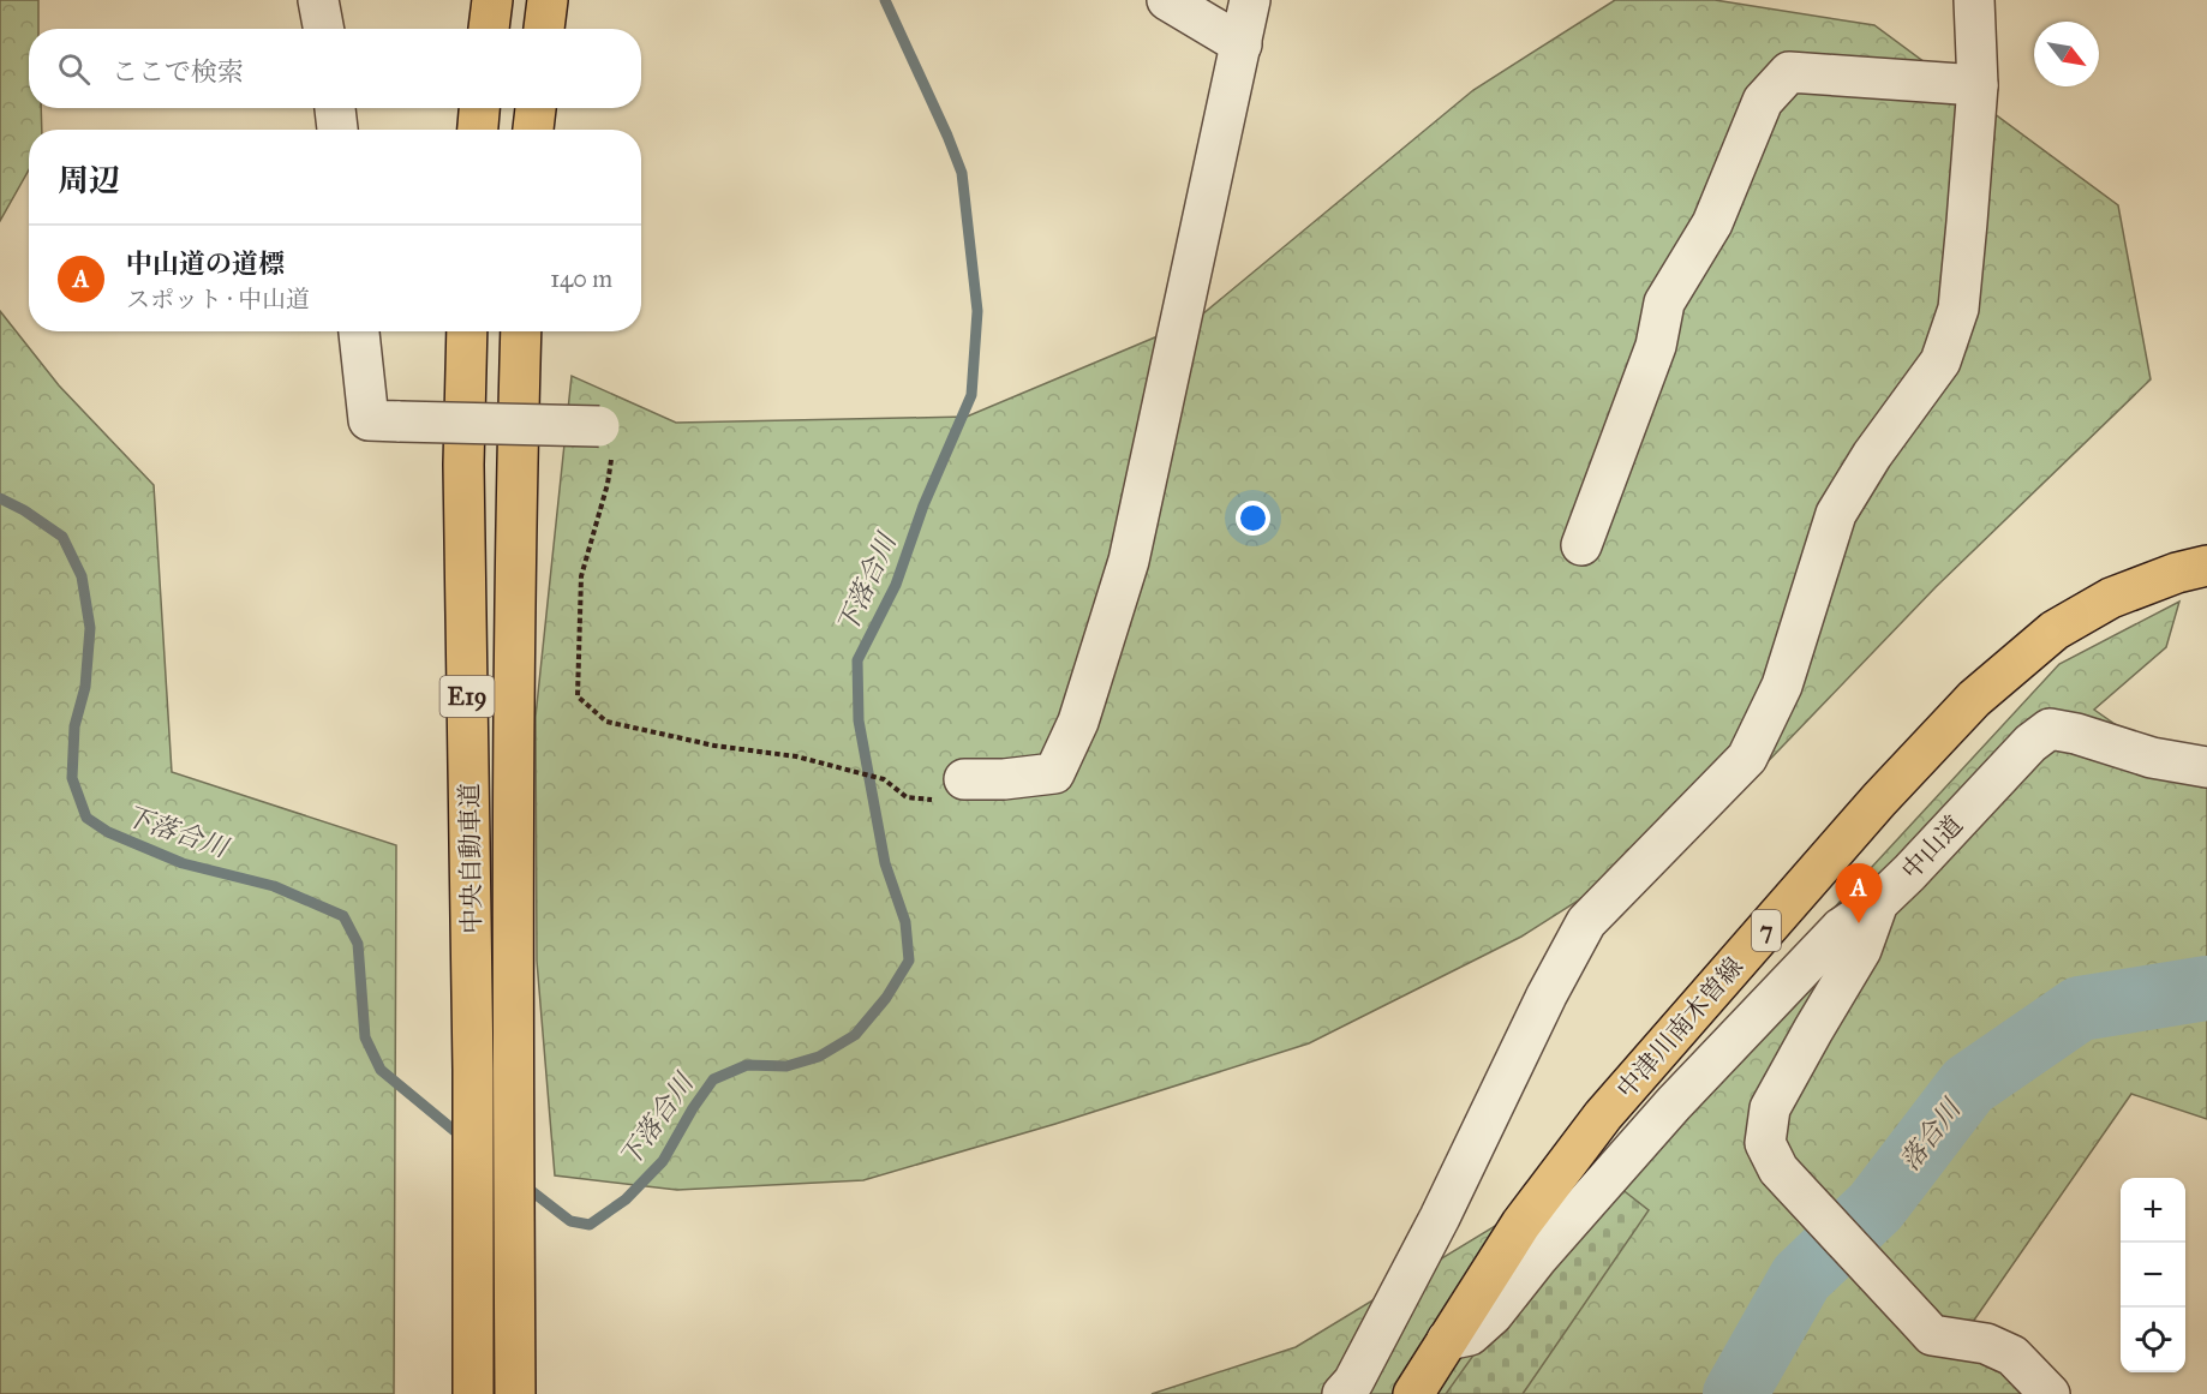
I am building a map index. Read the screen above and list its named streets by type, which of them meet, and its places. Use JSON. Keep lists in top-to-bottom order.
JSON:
{
  "streets": {
    "main road": [
      "E19",
      "中央自動車道",
      "7",
      "中津川南木曽線"
    ],
    "street": ["中山道"]
  },
  "water": ["下落合川", "落合川"],
  "north": "bottom right",
  "page": {
    "search": "ここで検索",
    "heading": "周辺",
    "list": [
      {
        "mark": "A",
        "name": "中山道の道標",
        "note": "スポット · 中山道",
        "value": "140 m"
      }
    ],
    "pins": "A",
    "map_buttons": ["+", "−"]
  }
}
